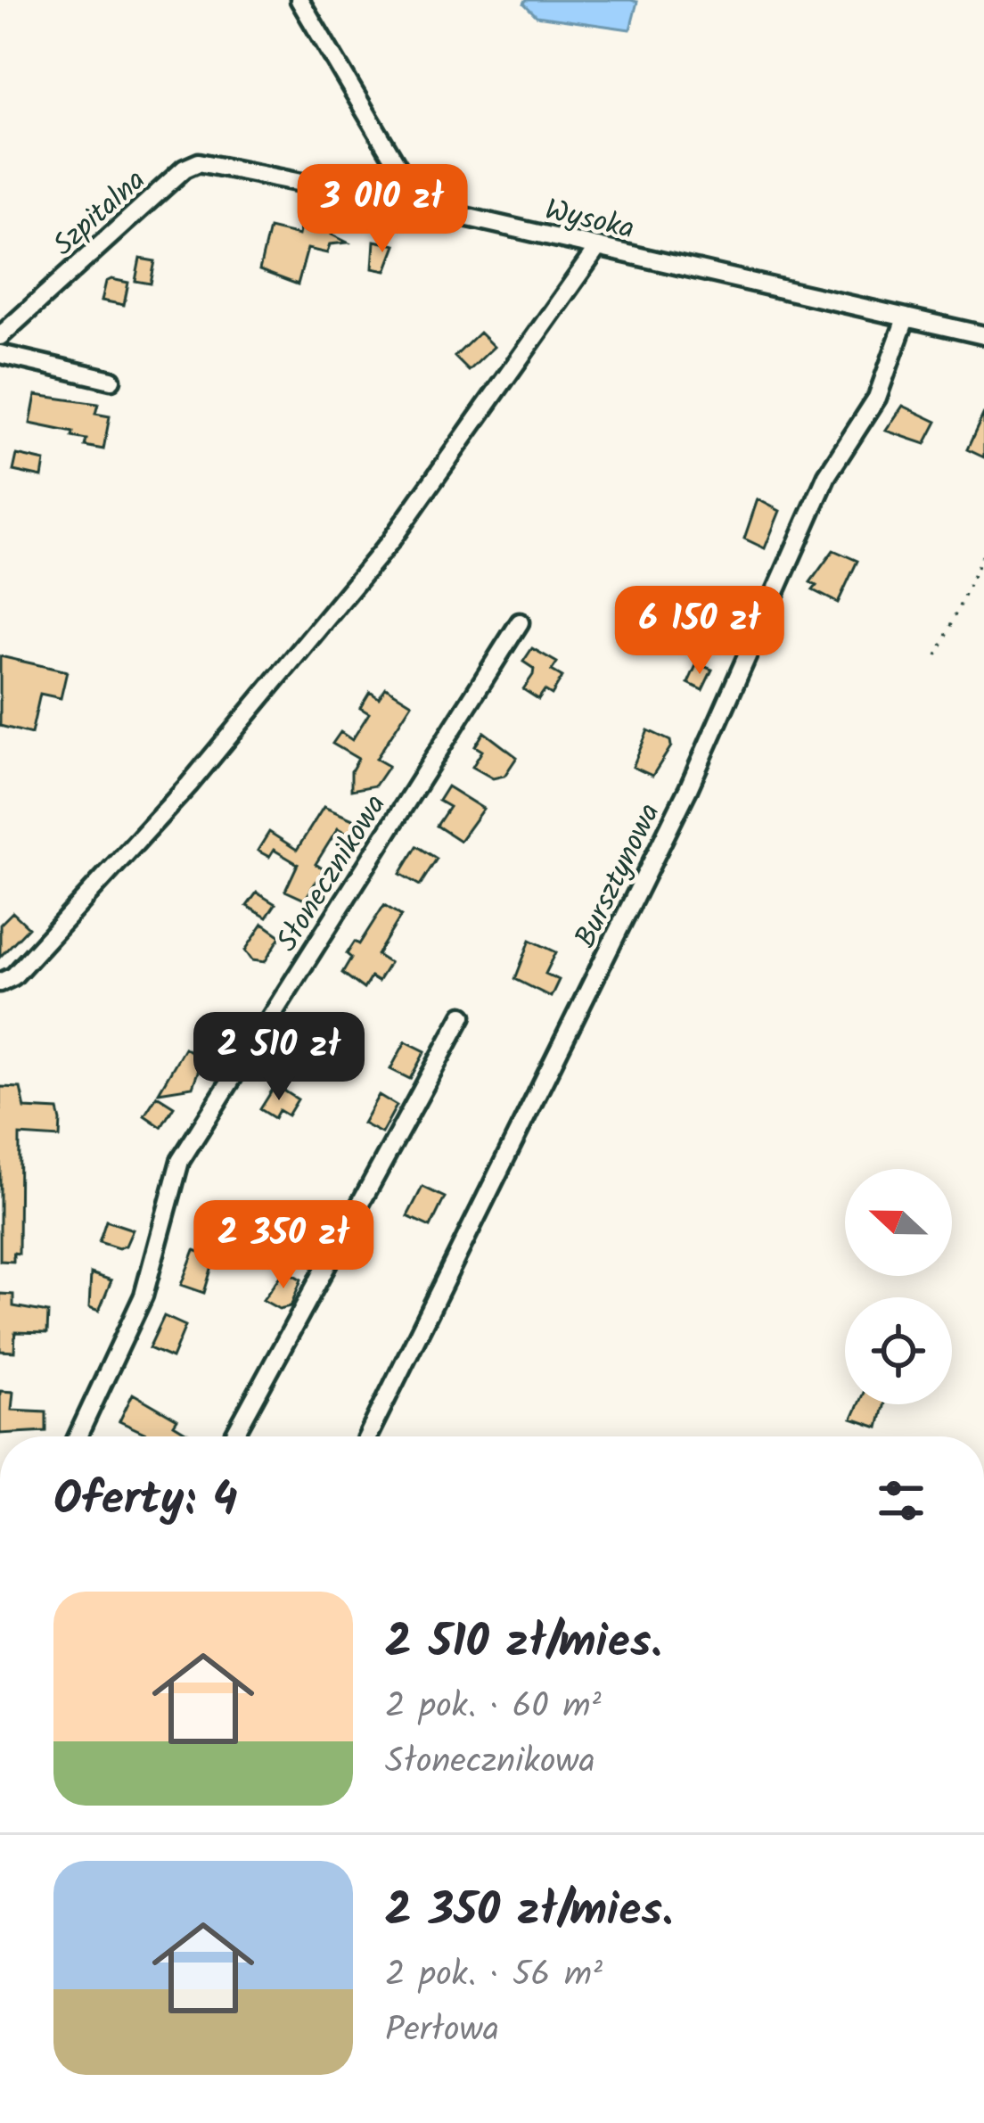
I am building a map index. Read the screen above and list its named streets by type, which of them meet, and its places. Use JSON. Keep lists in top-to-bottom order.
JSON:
{
  "streets": {
    "street": [
      "Szpitalna",
      "Wysoka",
      "Słonecznikowa",
      "Bursztynowa"
    ]
  },
  "crossings": [
    ["Szpitalna", "Wysoka"],
    ["Wysoka", "Bursztynowa"]
  ],
  "north": "left",
  "page": {
    "price": [
      "3 010 zł",
      "6 150 zł",
      "2 510 zł",
      "2 350 zł"
    ],
    "heading": "Oferty: 4",
    "list": [
      {
        "name": "2 510 zł/mies.",
        "note": "2 pok. · 60 m² · Słonecznikowa"
      },
      {
        "name": "2 350 zł/mies.",
        "note": "2 pok. · 56 m² · Perłowa"
      }
    ]
  }
}
